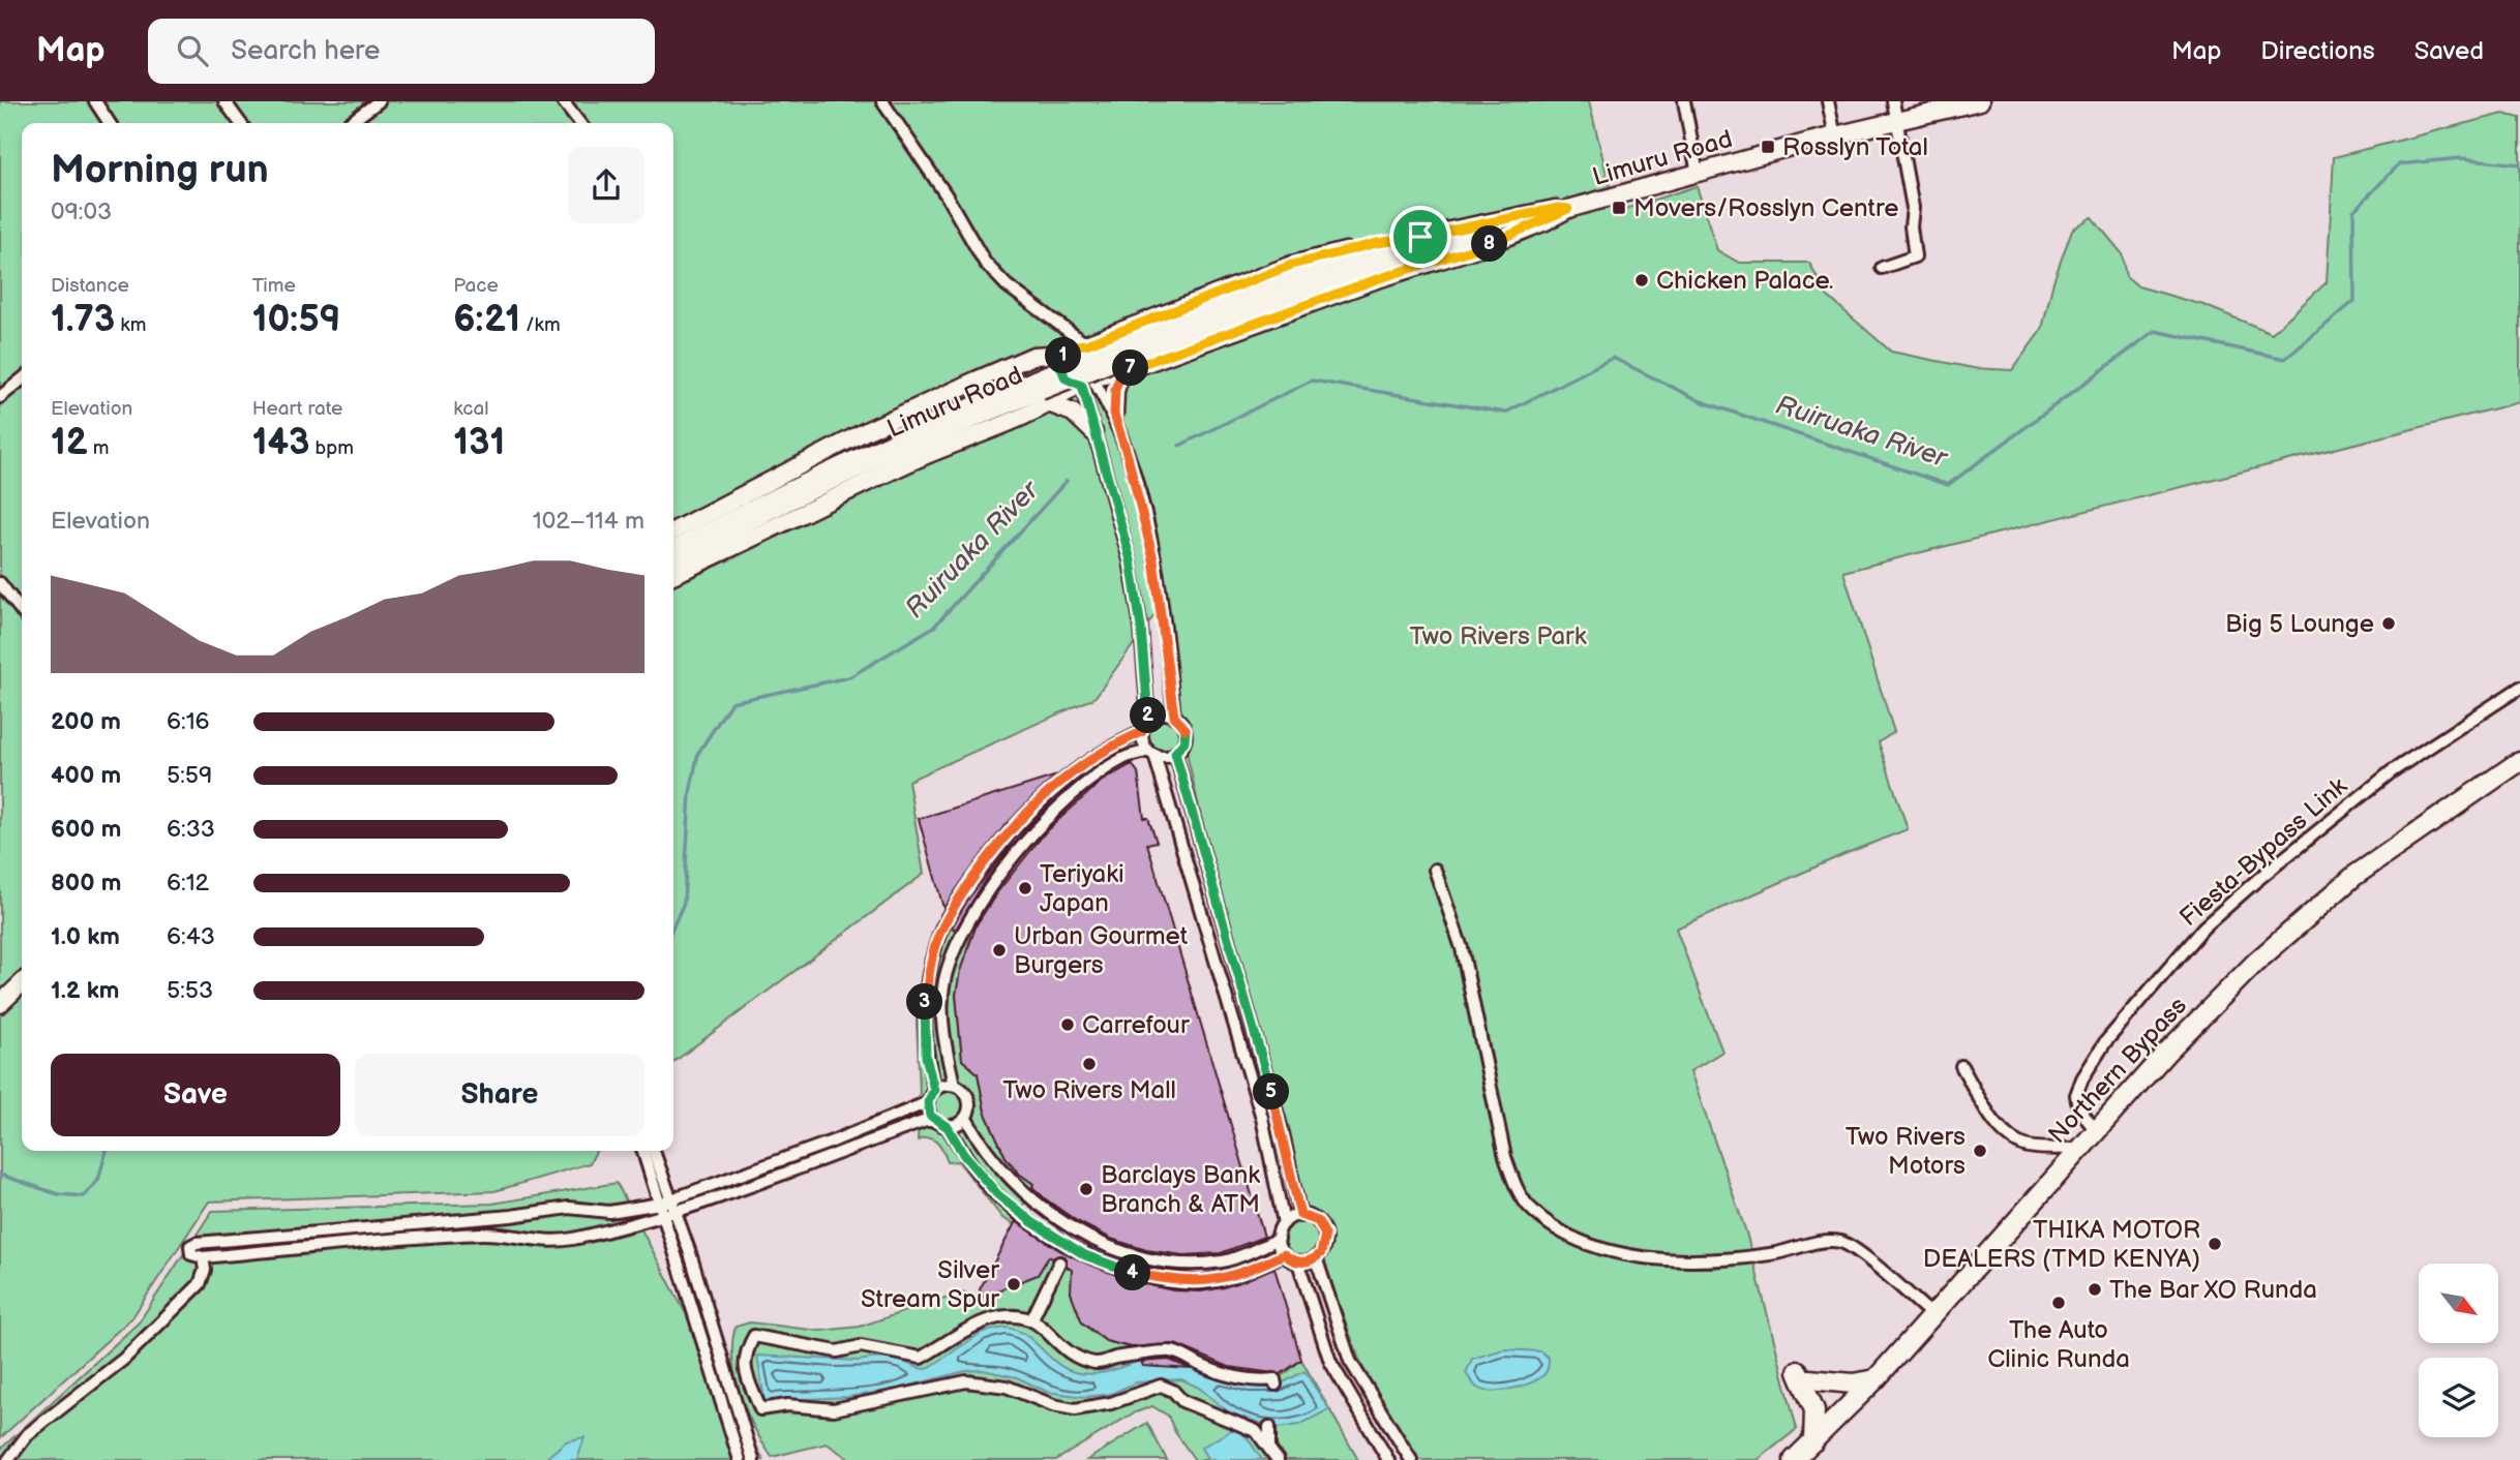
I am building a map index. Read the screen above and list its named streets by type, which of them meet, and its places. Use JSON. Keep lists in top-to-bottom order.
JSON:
{
  "streets": {
    "main road": ["Limuru Road", "Northern Bypass"],
    "street": ["Fiesta-Bypass Link"]
  },
  "crossings": [
    ["Fiesta-Bypass Link", "Northern Bypass"]
  ],
  "water": ["Ruiruaka River"],
  "parks": ["Two Rivers Park"],
  "places": {
    "transit": ["Rosslyn Total", "Movers/Rosslyn Centre"],
    "other": [
      "Chicken Palace.",
      "Big 5 Lounge",
      "Teriyaki Japan",
      "Urban Gourmet Burgers",
      "Carrefour",
      "Two Rivers Mall",
      "Two Rivers Motors",
      "Barclays Bank Branch & ATM",
      "THIKA MOTOR DEALERS (TMD KENYA)",
      "Silver Stream Spur",
      "The Bar XO Runda",
      "The Auto Clinic Runda"
    ]
  },
  "north": "bottom right",
  "page": {
    "header": "Map",
    "search": "Search here",
    "nav": ["Map", "Directions", "Saved"],
    "heading": ["Morning run", "09:03"],
    "pins": [
      "8",
      "1",
      "7",
      "2",
      "3",
      "5",
      "4"
    ],
    "stats": [
      ["Distance", "1.73 km"],
      ["Time", "10:59"],
      ["Pace", "6:21 /km"],
      ["Elevation", "12 m"],
      ["Heart rate", "143 bpm"],
      ["kcal", "131"]
    ],
    "chart": ["Elevation", "102–114 m"],
    "list": [
      {
        "name": "200 m",
        "note": "6:16"
      },
      {
        "name": "400 m",
        "note": "5:59"
      },
      {
        "name": "600 m",
        "note": "6:33"
      },
      {
        "name": "800 m",
        "note": "6:12"
      },
      {
        "name": "1.0 km",
        "note": "6:43"
      },
      {
        "name": "1.2 km",
        "note": "5:53"
      }
    ],
    "buttons": ["Save", "Share"]
  }
}
